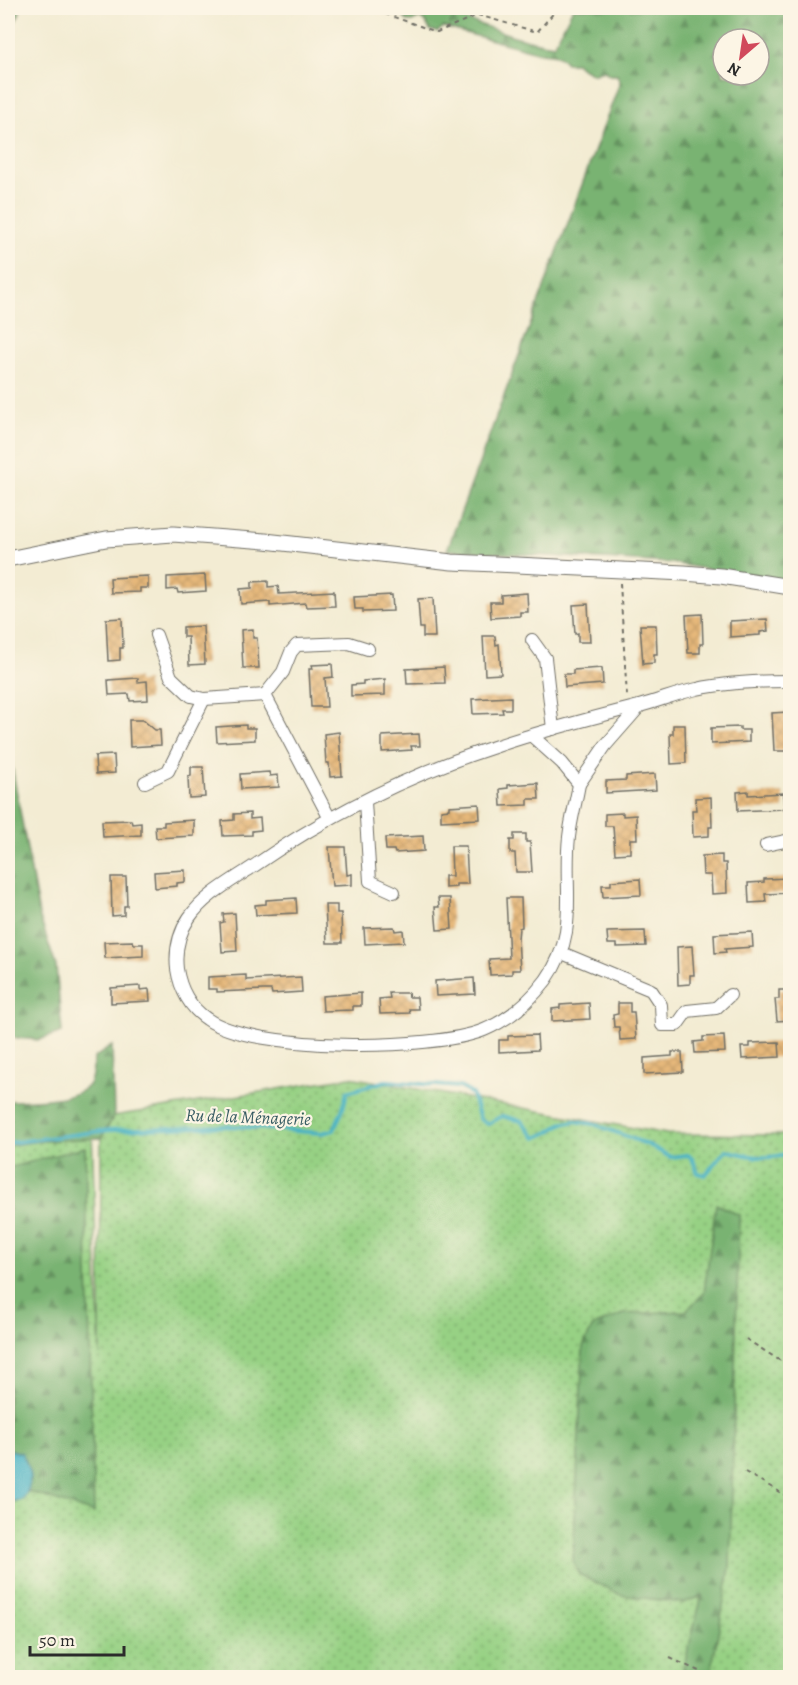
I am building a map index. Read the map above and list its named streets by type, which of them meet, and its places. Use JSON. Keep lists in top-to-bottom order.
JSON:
{
  "water": ["Ru de la Ménagerie"],
  "scale_bar": "50 m",
  "north": "bottom left"
}
